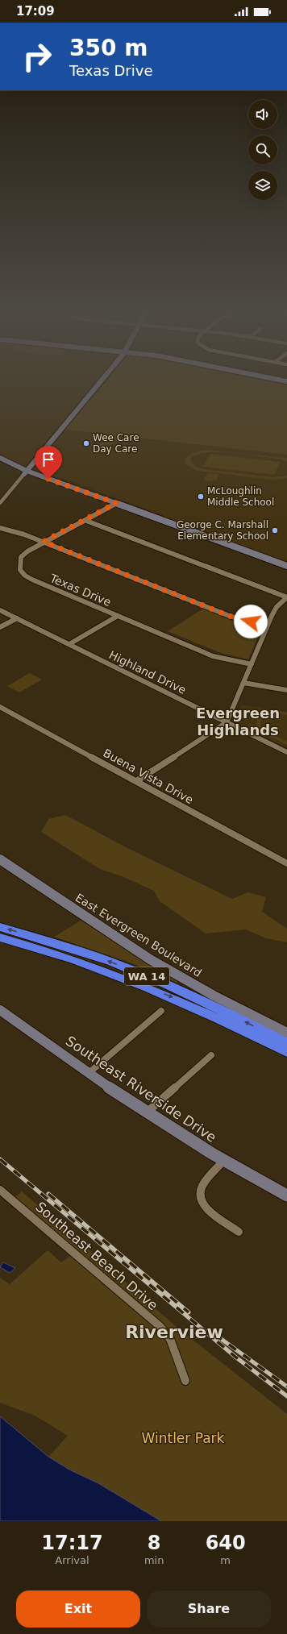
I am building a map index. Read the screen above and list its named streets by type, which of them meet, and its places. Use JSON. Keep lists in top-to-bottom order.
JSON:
{
  "streets": {
    "highway": ["WA 14"],
    "street": [
      "Texas Drive",
      "Highland Drive",
      "Buena Vista Drive",
      "East Evergreen Boulevard",
      "Southeast Riverside Drive",
      "Southeast Beach Drive"
    ]
  },
  "districts": ["Evergreen Highlands", "Riverview"],
  "parks": ["Wintler Park"],
  "places": ["Wee Care Day Care", "McLoughlin Middle School", "George C. Marshall Elementary School"],
  "page": {
    "status": "17:09",
    "turn": ["350 m", "Texas Drive"],
    "eta": [
      "17:17",
      "Arrival",
      "8",
      "min",
      "640",
      "m"
    ],
    "buttons": ["Exit", "Share"]
  }
}
